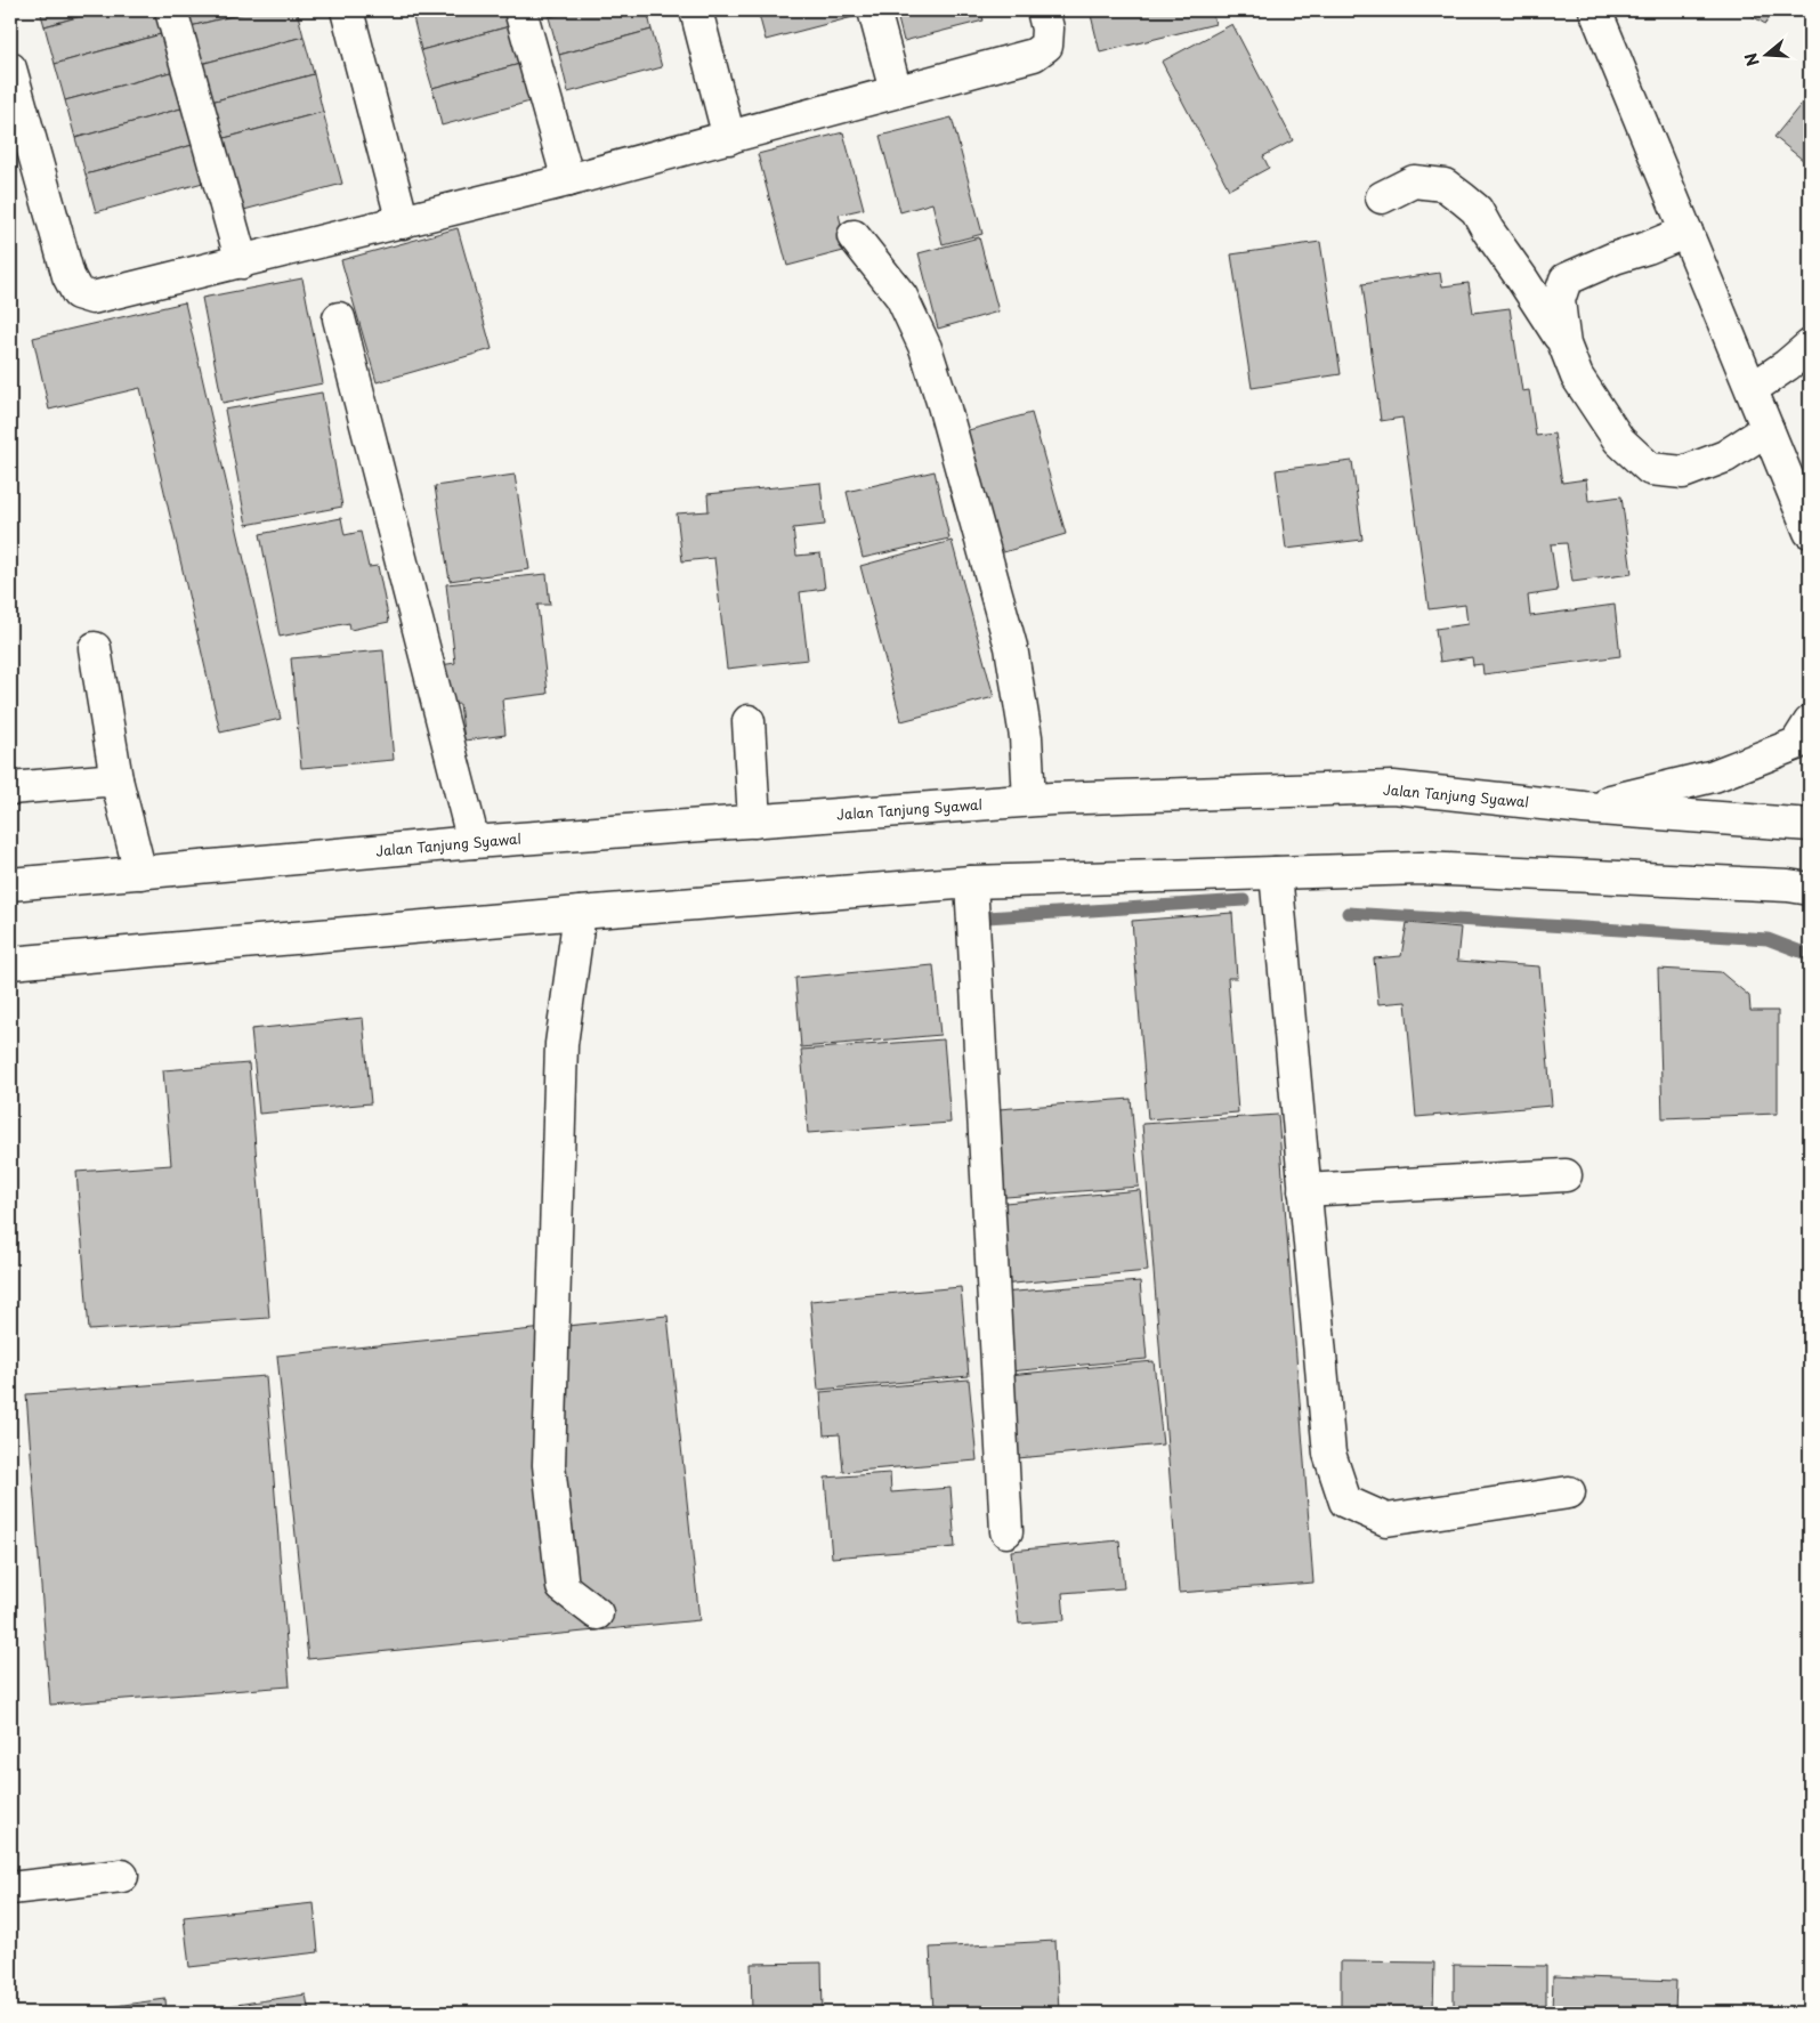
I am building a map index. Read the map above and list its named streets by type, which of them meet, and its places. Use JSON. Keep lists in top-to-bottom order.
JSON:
{
  "streets": {
    "main road": ["Jalan Tanjung Syawal"]
  },
  "north": "left"
}
